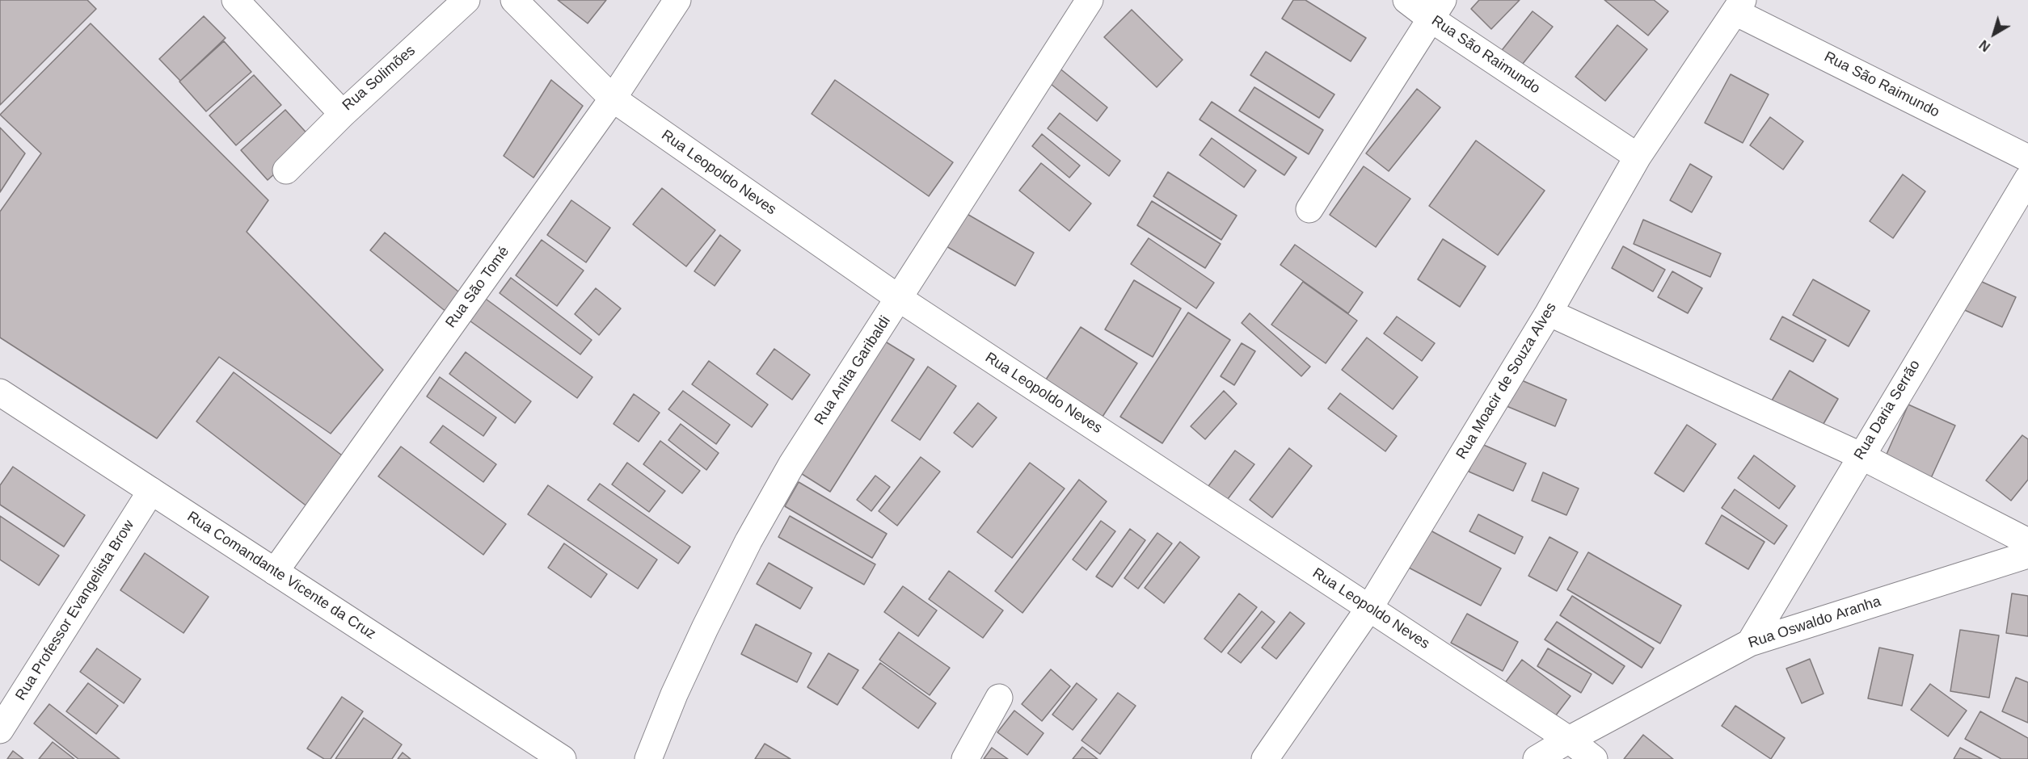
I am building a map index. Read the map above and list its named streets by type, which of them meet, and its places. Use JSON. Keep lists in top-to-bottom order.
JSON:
{
  "streets": {
    "street": [
      "Rua São Raimundo",
      "Rua Solimões",
      "Rua Leopoldo Neves",
      "Rua São Tomé",
      "Rua Anita Garibaldi",
      "Rua Moacir de Souza Alves",
      "Rua Daria Serrão",
      "Rua Comandante Vicente da Cruz",
      "Rua Professor Evangelista Brow",
      "Rua Oswaldo Aranha"
    ]
  },
  "crossings": [
    ["Rua São Raimundo", "Rua Moacir de Souza Alves"],
    ["Rua Leopoldo Neves", "Rua São Tomé"],
    ["Rua Leopoldo Neves", "Rua Anita Garibaldi"],
    ["Rua Leopoldo Neves", "Rua Moacir de Souza Alves"],
    ["Rua Leopoldo Neves", "Rua Oswaldo Aranha"],
    ["Rua São Tomé", "Rua Comandante Vicente da Cruz"],
    ["Rua Daria Serrão", "Rua Oswaldo Aranha"],
    ["Rua Comandante Vicente da Cruz", "Rua Professor Evangelista Brow"]
  ],
  "north": "bottom left"
}
